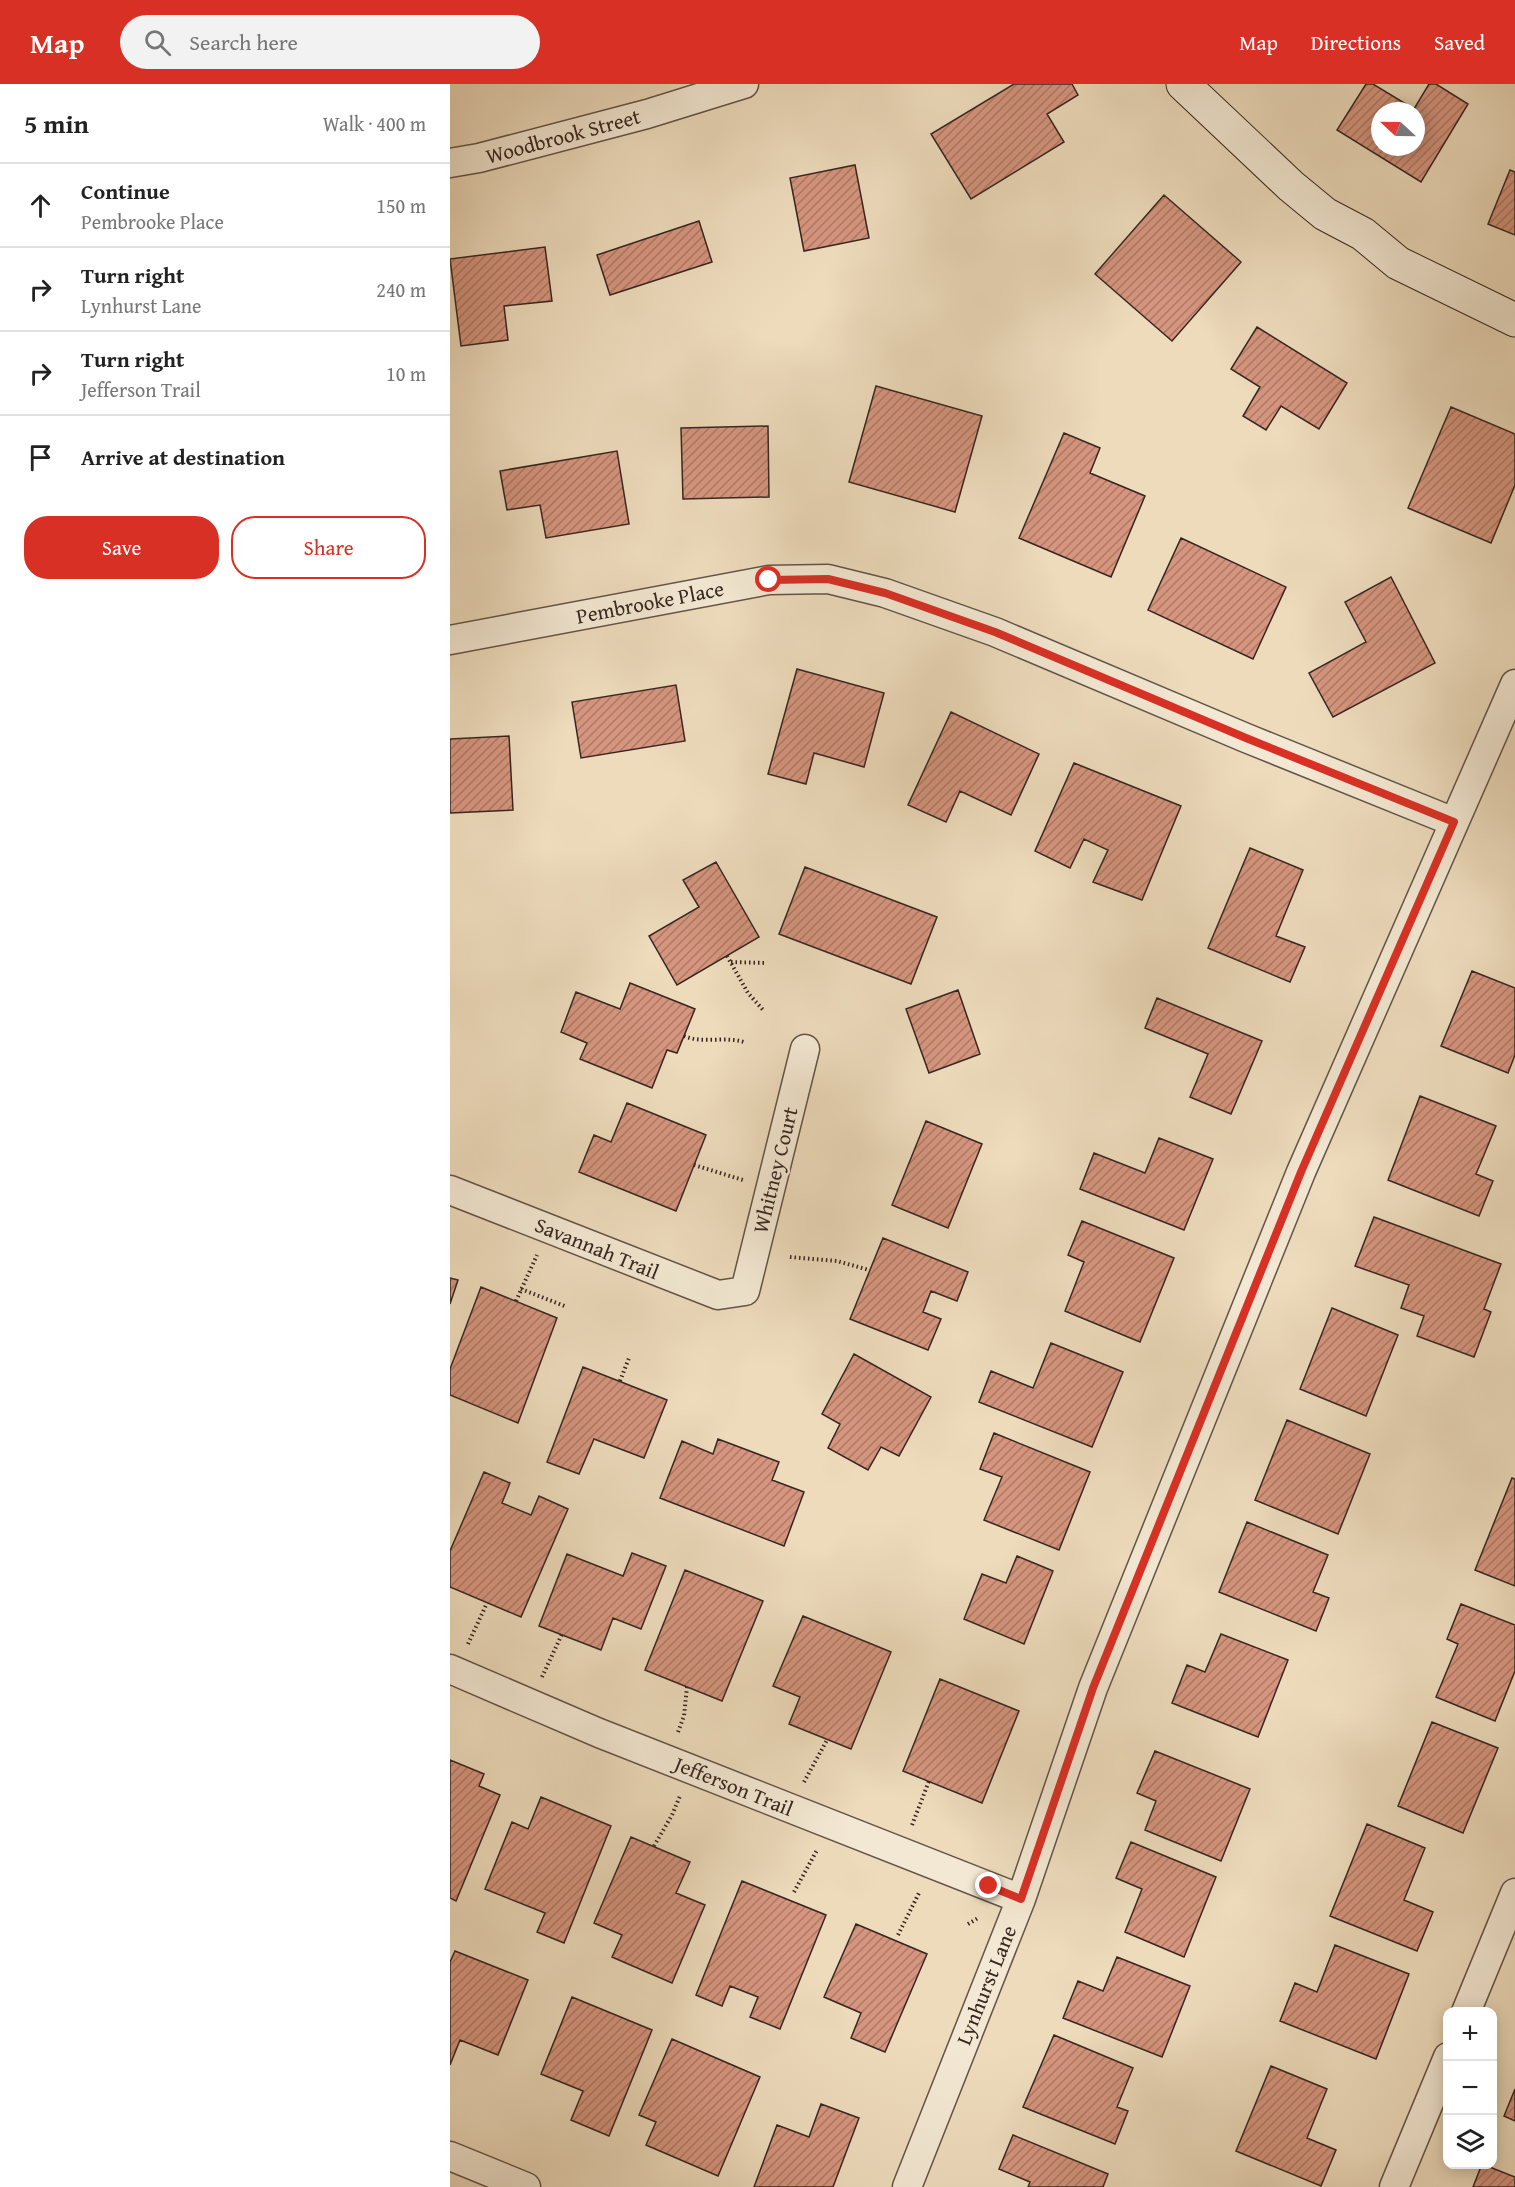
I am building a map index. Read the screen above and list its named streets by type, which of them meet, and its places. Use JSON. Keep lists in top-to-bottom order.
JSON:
{
  "streets": {
    "street": [
      "Woodbrook Street",
      "Pembrooke Place",
      "Whitney Court",
      "Savannah Trail",
      "Jefferson Trail",
      "Lynhurst Lane"
    ]
  },
  "crossings": [
    ["Pembrooke Place", "Lynhurst Lane"],
    ["Whitney Court", "Savannah Trail"],
    ["Jefferson Trail", "Lynhurst Lane"]
  ],
  "north": "left",
  "page": {
    "header": "Map",
    "search": "Search here",
    "nav": ["Map", "Directions", "Saved"],
    "heading": ["5 min", "Walk · 400 m"],
    "list": [
      ["Continue", "Pembrooke Place", "150 m"],
      ["Turn right", "Lynhurst Lane", "240 m"],
      ["Turn right", "Jefferson Trail", "10 m"],
      "Arrive at destination"
    ],
    "buttons": ["Save", "Share"],
    "map_buttons": ["+", "−"]
  }
}
